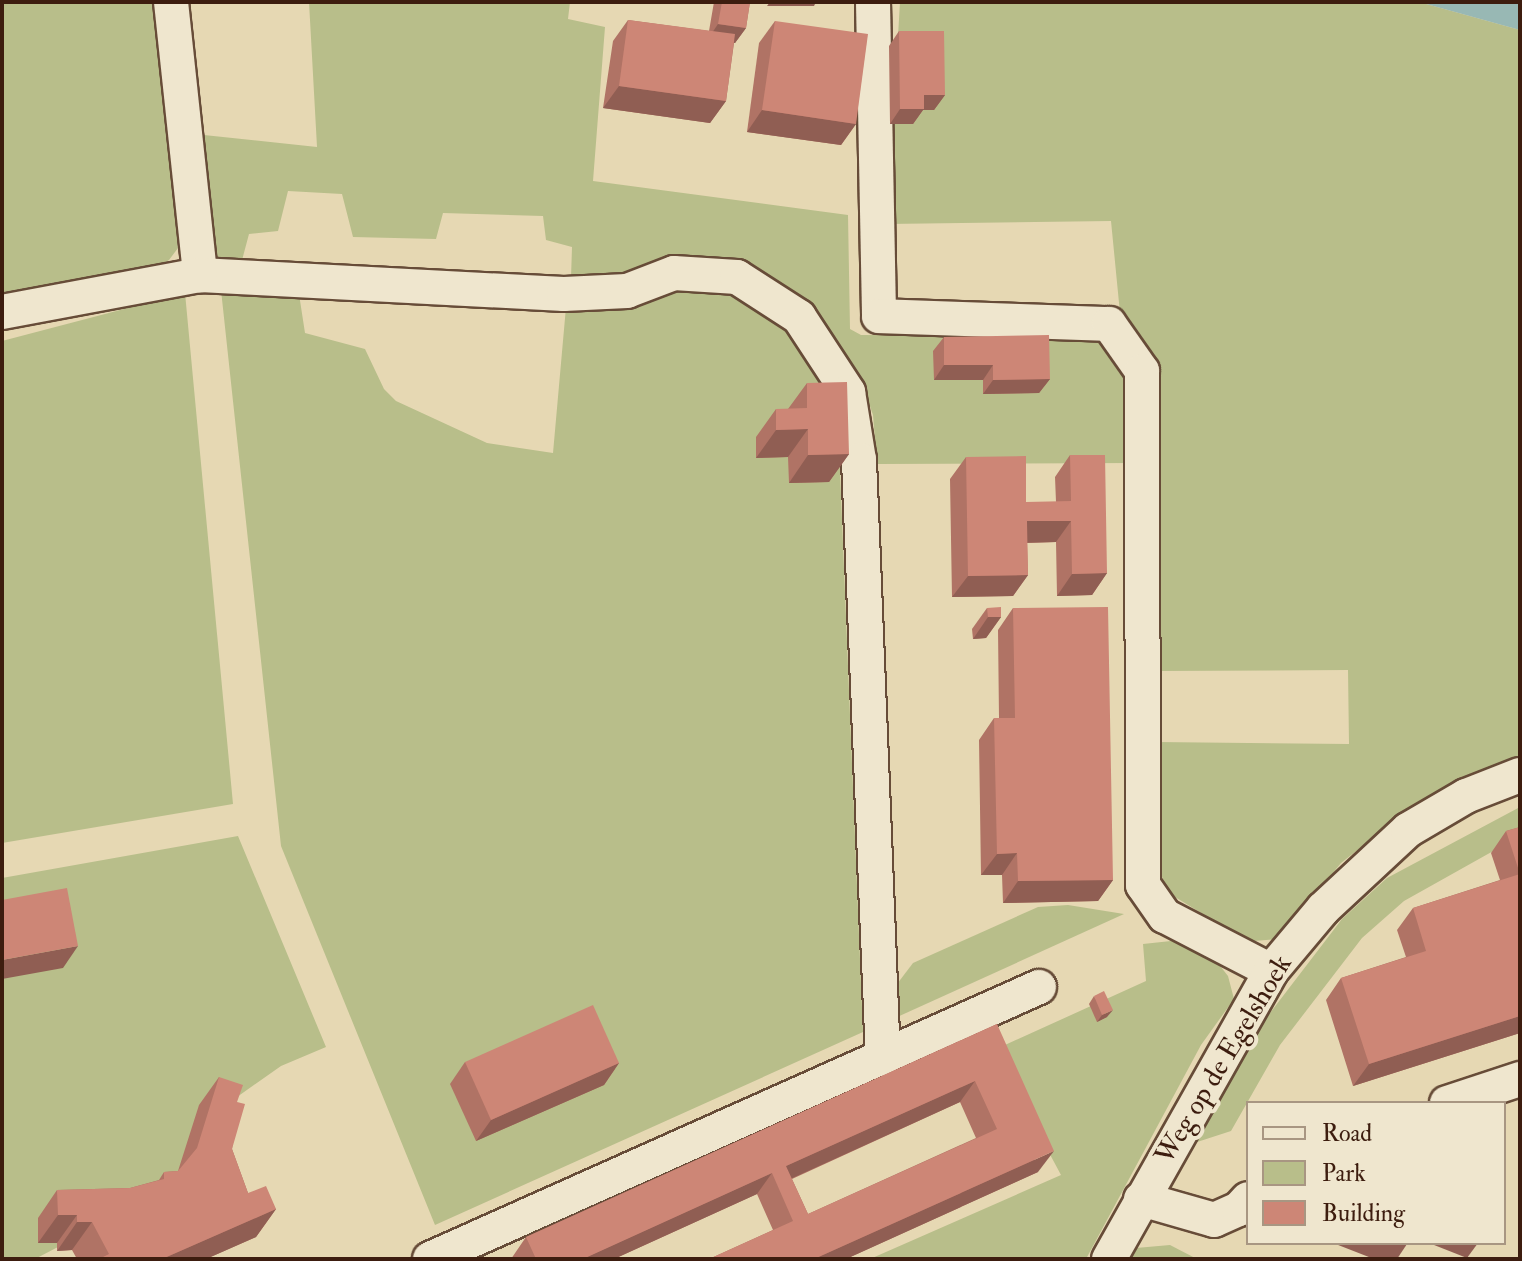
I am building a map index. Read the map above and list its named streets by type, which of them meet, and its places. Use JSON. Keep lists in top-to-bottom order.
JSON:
{
  "streets": {
    "street": ["Weg op de Egelshoek"]
  },
  "legend": ["Road", "Park", "Building"]
}
